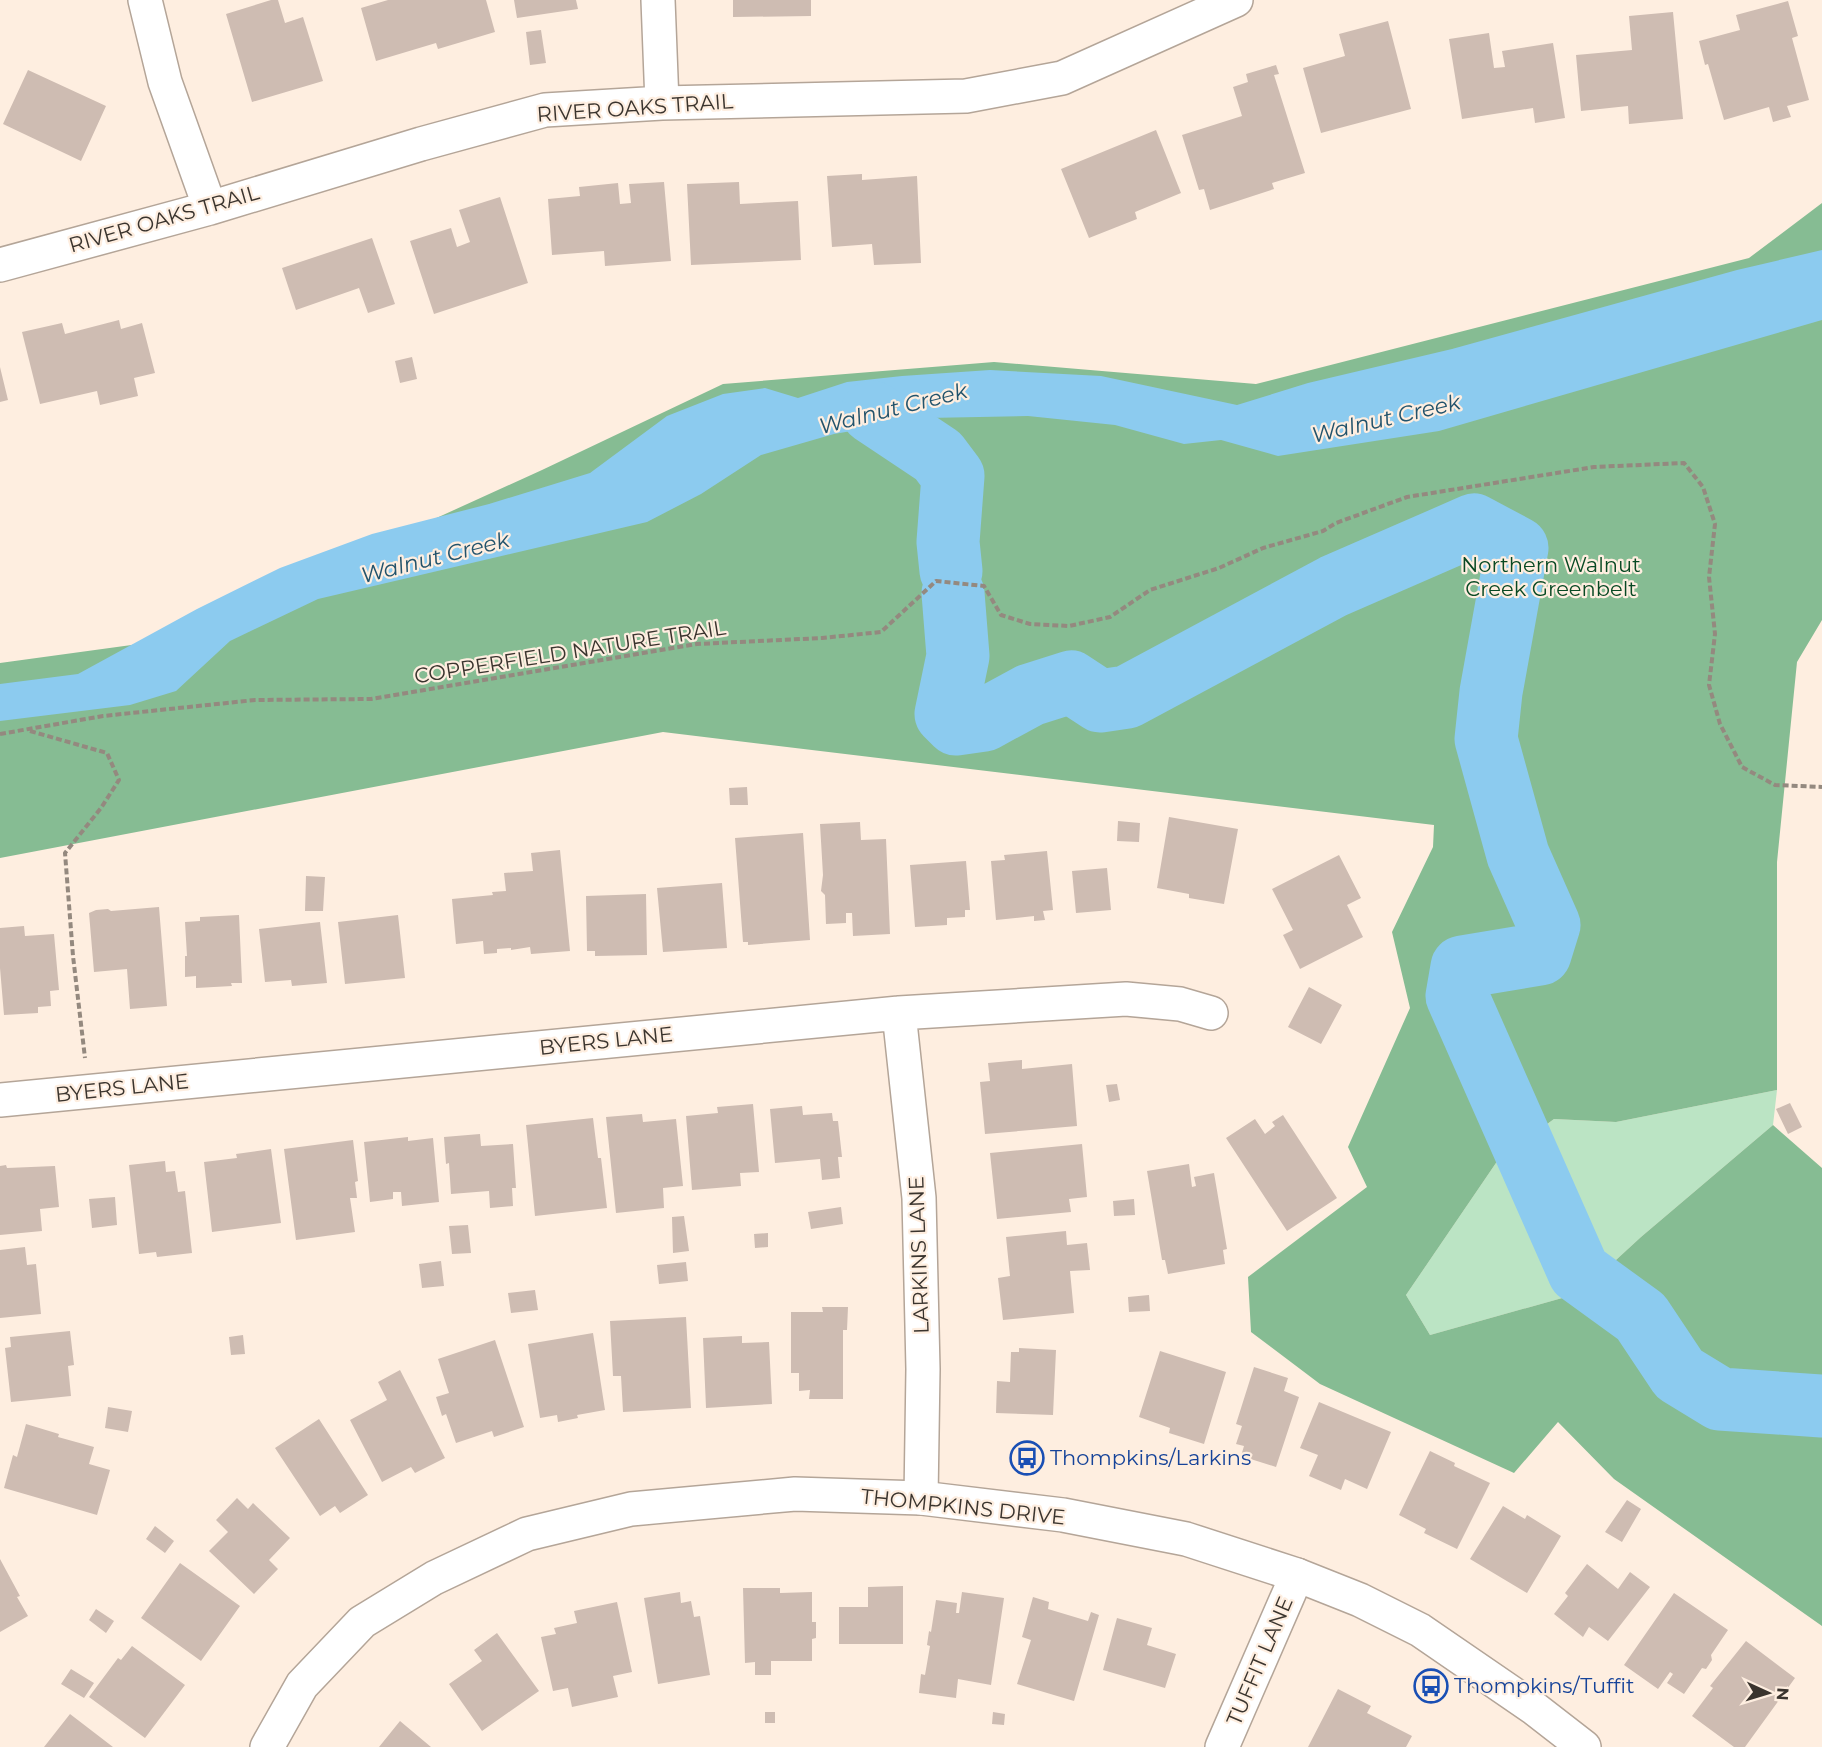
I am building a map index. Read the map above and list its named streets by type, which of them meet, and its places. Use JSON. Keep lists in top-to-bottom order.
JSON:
{
  "streets": {
    "street": [
      "RIVER OAKS TRAIL",
      "BYERS LANE",
      "LARKINS LANE",
      "THOMPKINS DRIVE",
      "TUFFIT LANE"
    ],
    "path": ["COPPERFIELD NATURE TRAIL"]
  },
  "crossings": [
    ["BYERS LANE", "LARKINS LANE"],
    ["LARKINS LANE", "THOMPKINS DRIVE"],
    ["THOMPKINS DRIVE", "TUFFIT LANE"]
  ],
  "water": ["Walnut Creek"],
  "parks": ["Northern Walnut Creek Greenbelt"],
  "places": {
    "bus stop": ["Thompkins/Larkins", "Thompkins/Tuffit"]
  },
  "north": "right"
}
